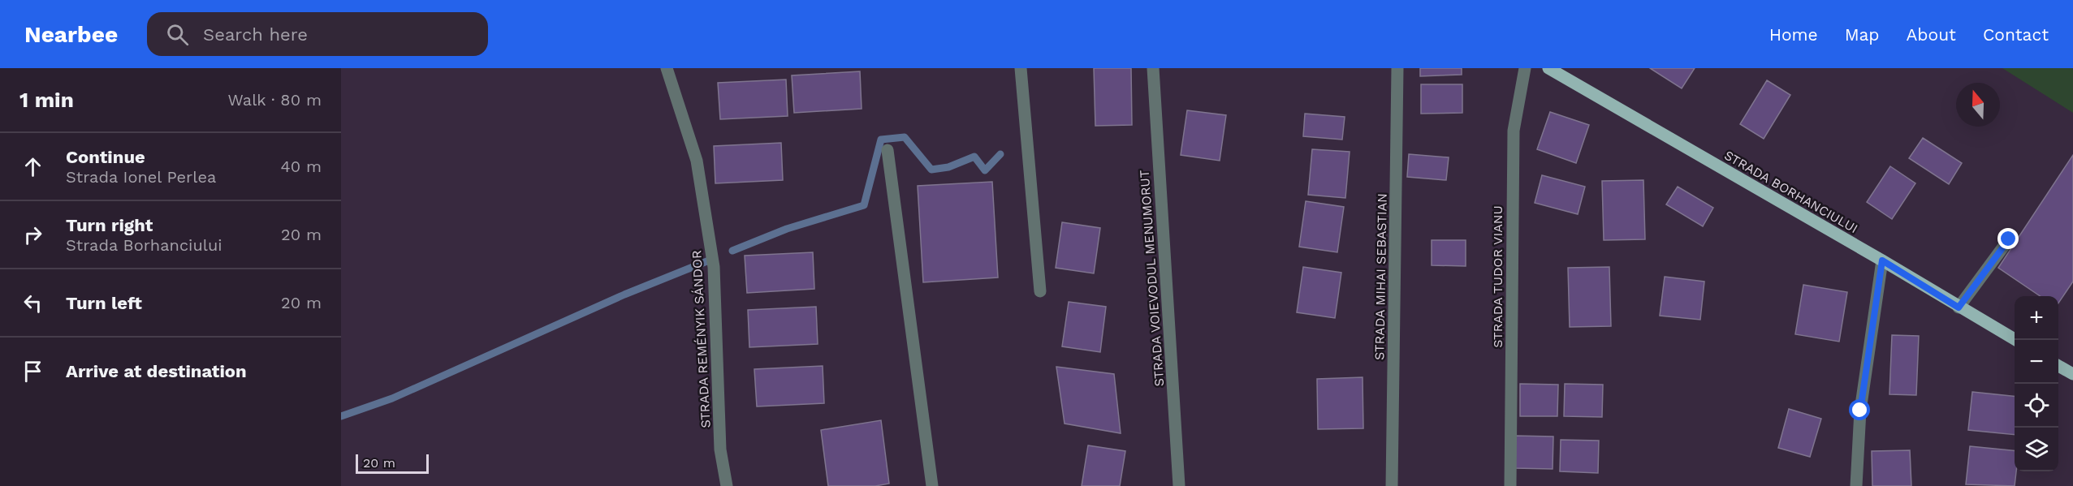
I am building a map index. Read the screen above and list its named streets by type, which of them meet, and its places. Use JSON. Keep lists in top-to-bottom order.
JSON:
{
  "streets": {
    "main road": ["STRADA BORHANCIULUI"],
    "street": [
      "STRADA MIHAI SEBASTIAN",
      "STRADA TUDOR VIANU",
      "STRADA VOIEVODUL MENUMORUT",
      "STRADA REMÉNYIK SÁNDOR"
    ]
  },
  "scale_bar": "20 m",
  "north": "top",
  "page": {
    "header": "Nearbee",
    "search": "Search here",
    "nav": [
      "Home",
      "Map",
      "About",
      "Contact"
    ],
    "heading": ["1 min", "Walk · 80 m"],
    "list": [
      ["Continue", "Strada Ionel Perlea", "40 m"],
      ["Turn right", "Strada Borhanciului", "20 m"],
      ["Turn left", "20 m"],
      "Arrive at destination"
    ],
    "map_buttons": ["+", "−"],
    "scale": "20 m"
  }
}
